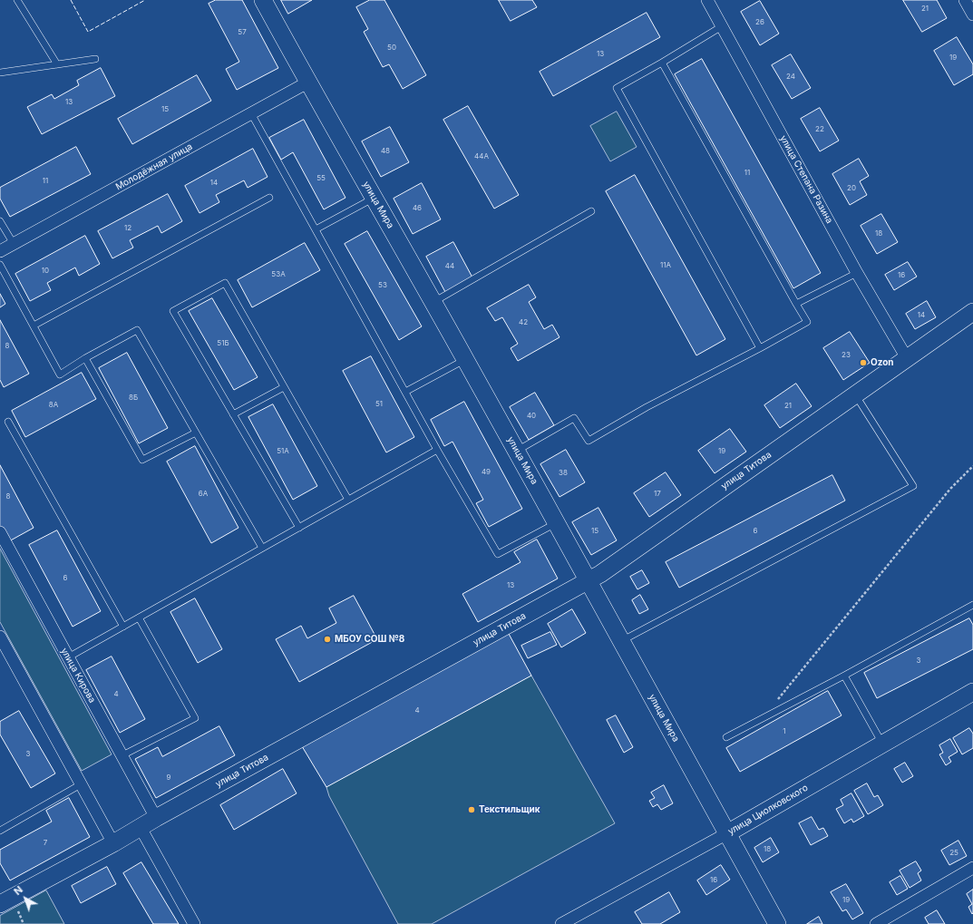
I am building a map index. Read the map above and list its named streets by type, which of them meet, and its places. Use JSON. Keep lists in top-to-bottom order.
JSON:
{
  "streets": {
    "street": [
      "Молодёжная улица",
      "улица Степана Разина",
      "улица Мира",
      "улица Титова",
      "улица Кирова",
      "улица Циолковского"
    ]
  },
  "crossings": [
    ["Молодёжная улица", "улица Мира"],
    ["улица Степана Разина", "улица Титова"],
    ["улица Мира", "улица Титова"],
    ["улица Мира", "улица Циолковского"],
    ["улица Титова", "улица Кирова"]
  ],
  "places": ["Ozon", "МБОУ СОШ №8", "Текстильщик"],
  "house_numbers": [
    "21",
    "26",
    "57",
    "50",
    "13",
    "19",
    "24",
    "13",
    "15",
    "22",
    "48",
    "44А",
    "11",
    "55",
    "11",
    "14",
    "20",
    "46",
    "12",
    "18",
    "11А",
    "44",
    "10",
    "53А",
    "16",
    "53",
    "14",
    "42",
    "51Б",
    "8",
    "23",
    "8Б",
    "51",
    "8А",
    "21",
    "40",
    "51А",
    "19",
    "49",
    "38",
    "6А",
    "17",
    "8",
    "15",
    "6",
    "6",
    "13",
    "3",
    "4",
    "4",
    "1",
    "3",
    "9",
    "7",
    "18",
    "25",
    "16",
    "19"
  ],
  "north": "top left"
}
